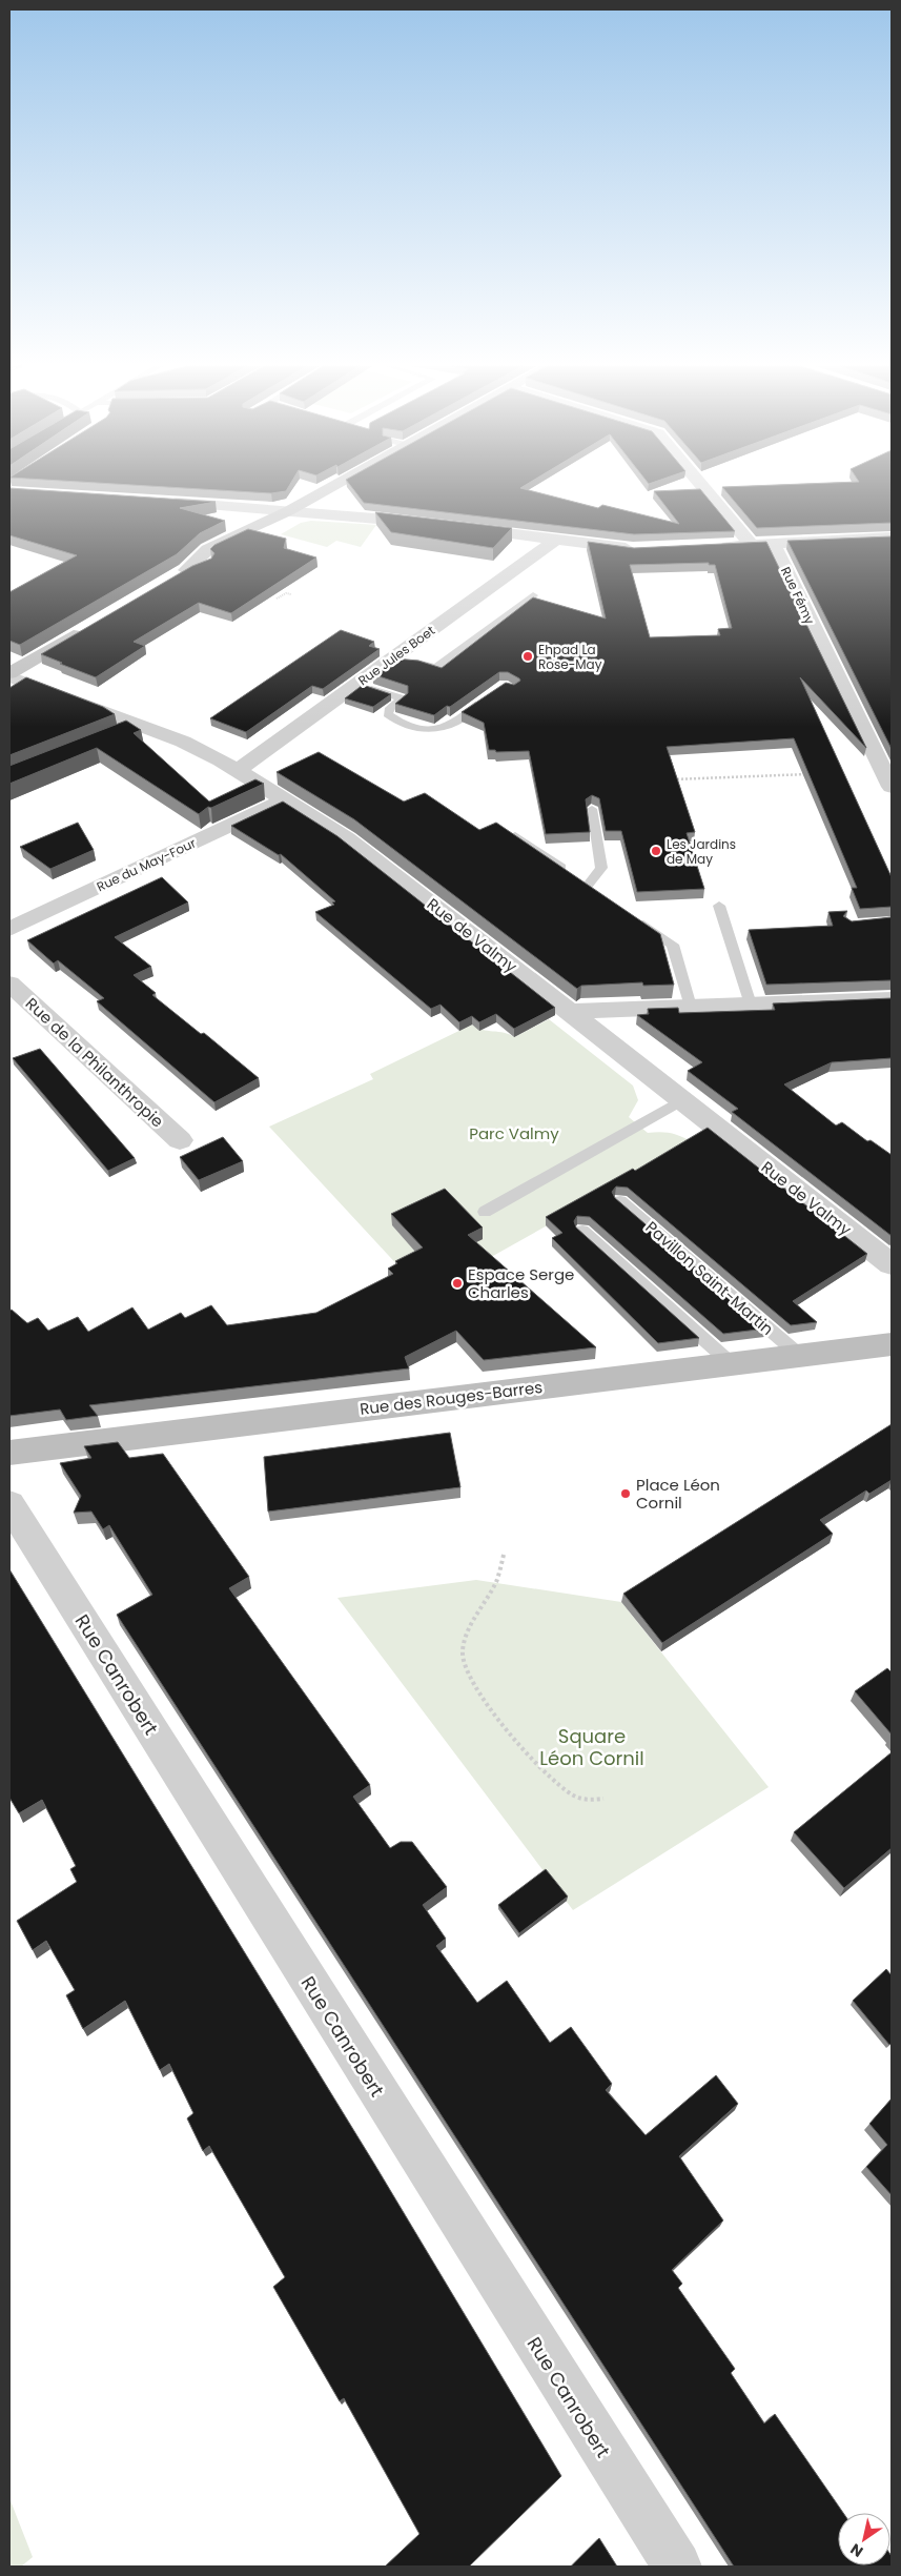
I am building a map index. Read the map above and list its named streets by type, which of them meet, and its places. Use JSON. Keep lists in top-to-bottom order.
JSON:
{
  "streets": {
    "street": [
      "Rue Fémy",
      "Rue Jules Boet",
      "Rue du May-Four",
      "Rue de Valmy",
      "Rue de la Philanthropie",
      "Rue des Rouges-Barres",
      "Rue Canrobert"
    ],
    "lane": ["Pavillon Saint-Martin"]
  },
  "crossings": [
    ["Rue Jules Boet", "Rue de Valmy"],
    ["Rue du May-Four", "Rue de Valmy"],
    ["Pavillon Saint-Martin", "Rue des Rouges-Barres"]
  ],
  "parks": ["Parc Valmy", "Square Léon Cornil"],
  "places": [
    "Ehpad La Rose-May",
    "Les Jardins de May",
    "Espace Serge Charles",
    "Place Léon Cornil"
  ],
  "north": "bottom left"
}
